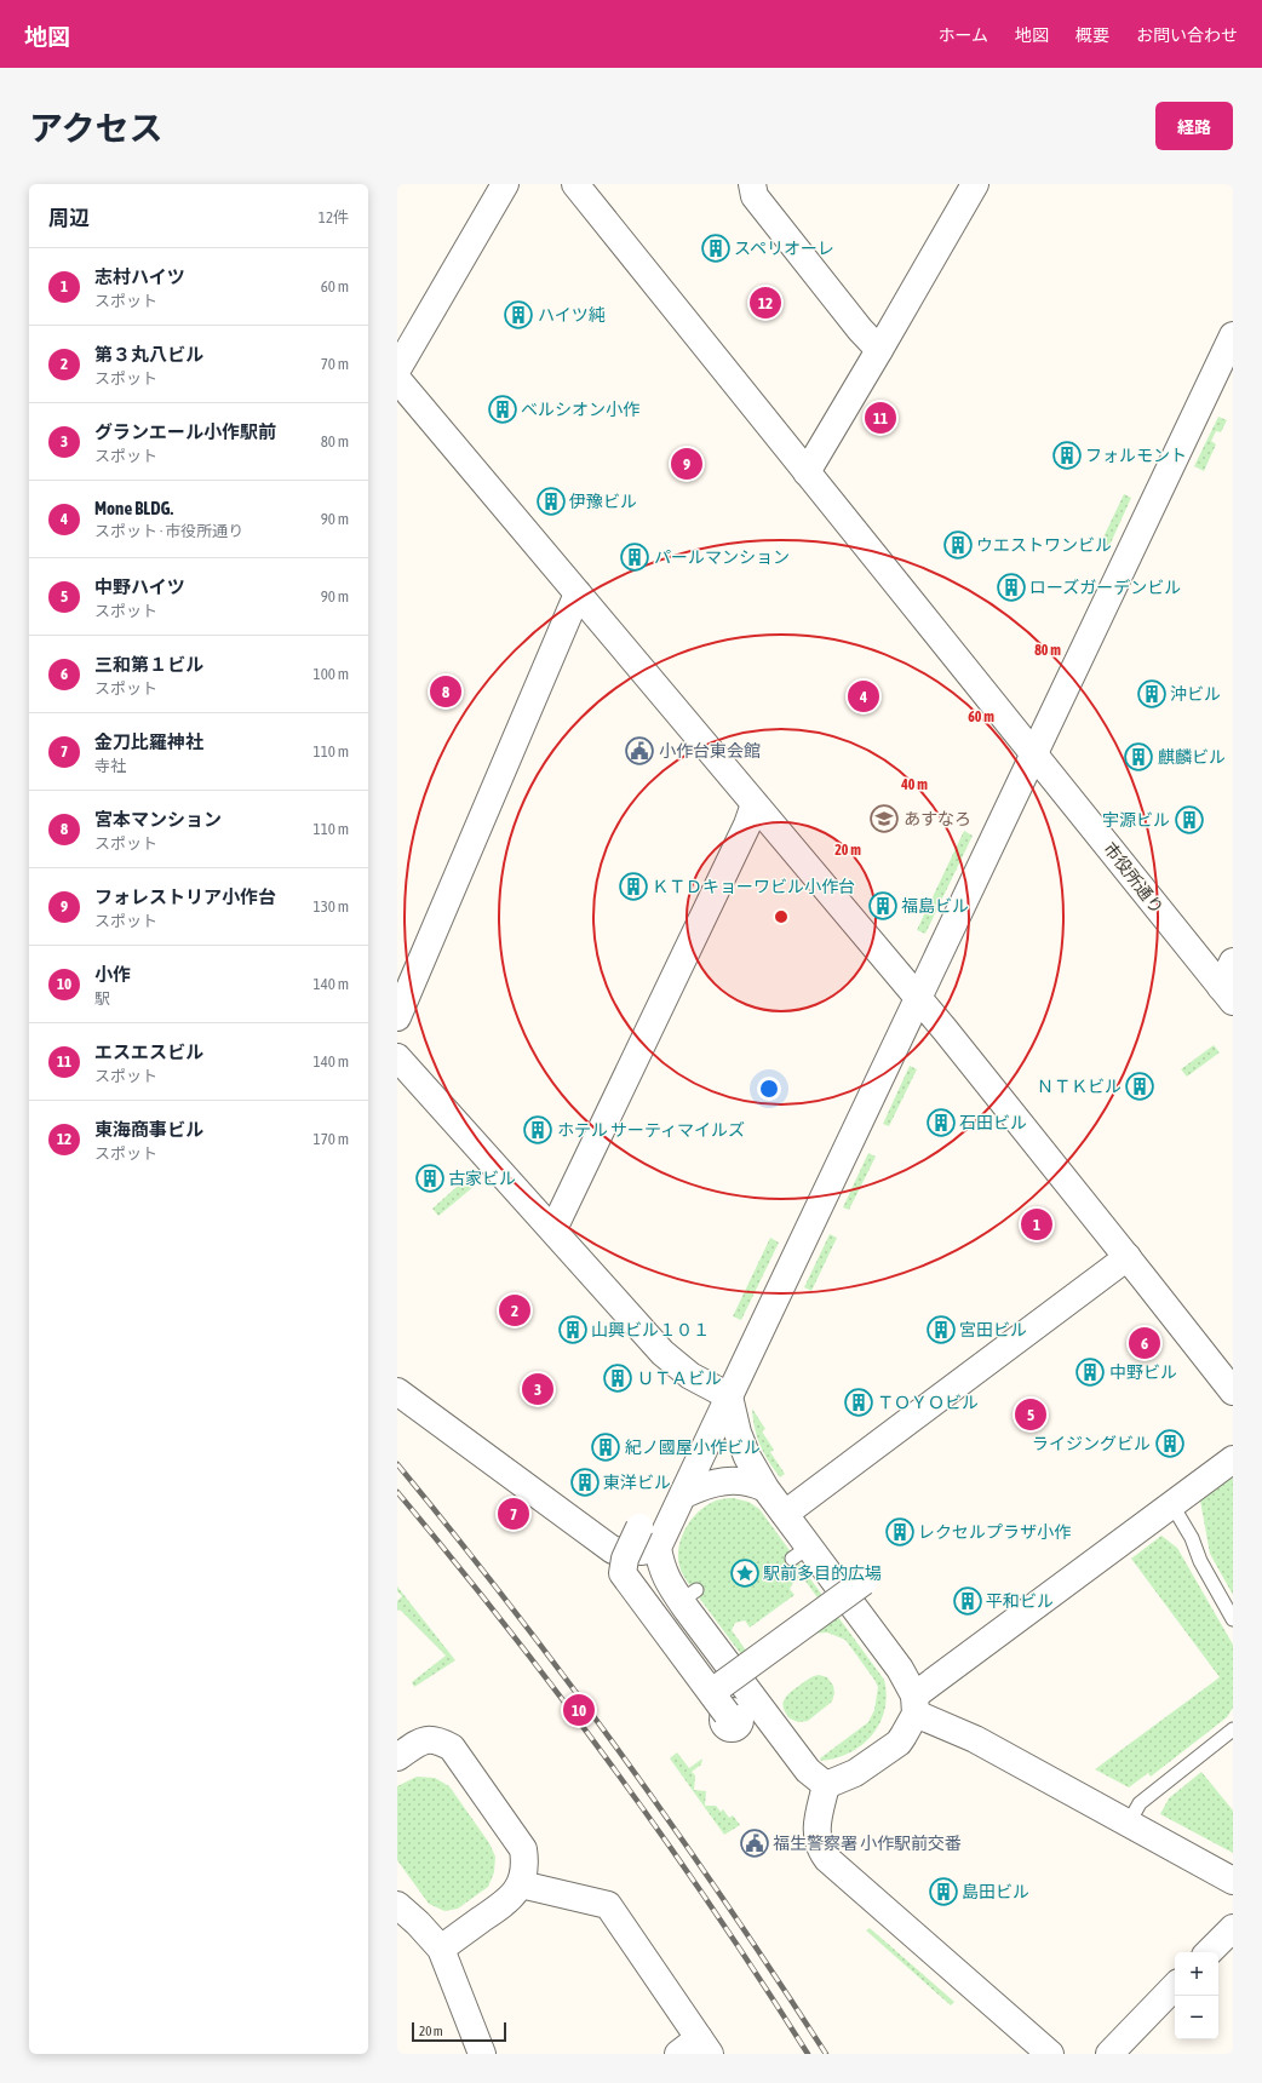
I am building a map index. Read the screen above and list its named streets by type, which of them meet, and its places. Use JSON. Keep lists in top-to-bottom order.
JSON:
{
  "streets": {
    "street": ["市役所通り"]
  },
  "places": {
    "building": [
      "スペリオーレ",
      "ハイツ純",
      "ベルシオン小作",
      "フォルモント",
      "伊豫ビル",
      "ウエストワンビル",
      "パールマンション",
      "ローズガーデンビル",
      "沖ビル",
      "麒麟ビル",
      "宇源ビル",
      "ＫＴＤキョーワビル小作台",
      "福島ビル",
      "ＮＴＫビル",
      "石田ビル",
      "ホテル サーティマイルズ",
      "古家ビル",
      "山興ビル１０１",
      "宮田ビル",
      "中野ビル",
      "ＵＴＡビル",
      "ＴＯＹＯビル",
      "ライジングビル",
      "紀ノ國屋小作ビル",
      "東洋ビル",
      "レクセルプラザ小作",
      "平和ビル",
      "島田ビル"
    ],
    "public building": ["小作台東会館", "福生警察署 小作駅前交番"],
    "school or university": ["あすなろ"],
    "place": ["駅前多目的広場"]
  },
  "scale_bar": "20 m",
  "page": {
    "header": "地図",
    "nav": [
      "ホーム",
      "地図",
      "概要",
      "お問い合わせ"
    ],
    "title": "アクセス",
    "buttons": "経路",
    "heading": ["周辺", "12件"],
    "list": [
      {
        "mark": "1",
        "name": "志村ハイツ",
        "note": "スポット",
        "value": "60 m"
      },
      {
        "mark": "2",
        "name": "第３丸八ビル",
        "note": "スポット",
        "value": "70 m"
      },
      {
        "mark": "3",
        "name": "グランエール小作駅前",
        "note": "スポット",
        "value": "80 m"
      },
      {
        "mark": "4",
        "name": "Mone BLDG.",
        "note": "スポット · 市役所通り",
        "value": "90 m"
      },
      {
        "mark": "5",
        "name": "中野ハイツ",
        "note": "スポット",
        "value": "90 m"
      },
      {
        "mark": "6",
        "name": "三和第１ビル",
        "note": "スポット",
        "value": "100 m"
      },
      {
        "mark": "7",
        "name": "金刀比羅神社",
        "note": "寺社",
        "value": "110 m"
      },
      {
        "mark": "8",
        "name": "宮本マンション",
        "note": "スポット",
        "value": "110 m"
      },
      {
        "mark": "9",
        "name": "フォレストリア小作台",
        "note": "スポット",
        "value": "130 m"
      },
      {
        "mark": "10",
        "name": "小作",
        "note": "駅",
        "value": "140 m"
      },
      {
        "mark": "11",
        "name": "エスエスビル",
        "note": "スポット",
        "value": "140 m"
      },
      {
        "mark": "12",
        "name": "東海商事ビル",
        "note": "スポット",
        "value": "170 m"
      }
    ],
    "pins": [
      "12",
      "11",
      "9",
      "8",
      "4",
      "1",
      "2",
      "6",
      "3",
      "5",
      "7",
      "10"
    ],
    "map_buttons": ["+", "−"],
    "scale": "20 m"
  },
  "rings": [
    "80 m",
    "60 m",
    "40 m",
    "20 m"
  ]
}
